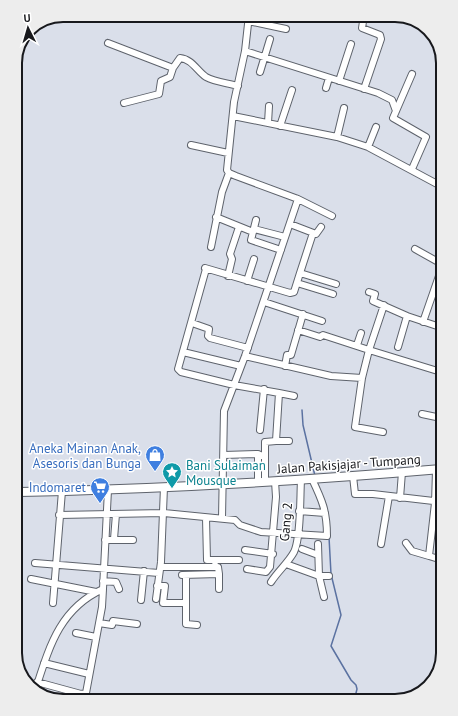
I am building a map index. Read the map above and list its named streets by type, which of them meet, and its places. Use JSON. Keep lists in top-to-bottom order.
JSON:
{
  "streets": {
    "main road": ["Jalan Pakisjajar - Tumpang"],
    "street": ["Gang 2"]
  },
  "crossings": [
    ["Jalan Pakisjajar - Tumpang", "Gang 2"]
  ],
  "places": {
    "shop": ["Aneka Mainan Anak, Asesoris dan Bunga"],
    "place": ["Bani Sulaiman Mousque"],
    "supermarket": ["Indomaret"]
  },
  "north": "top"
}
